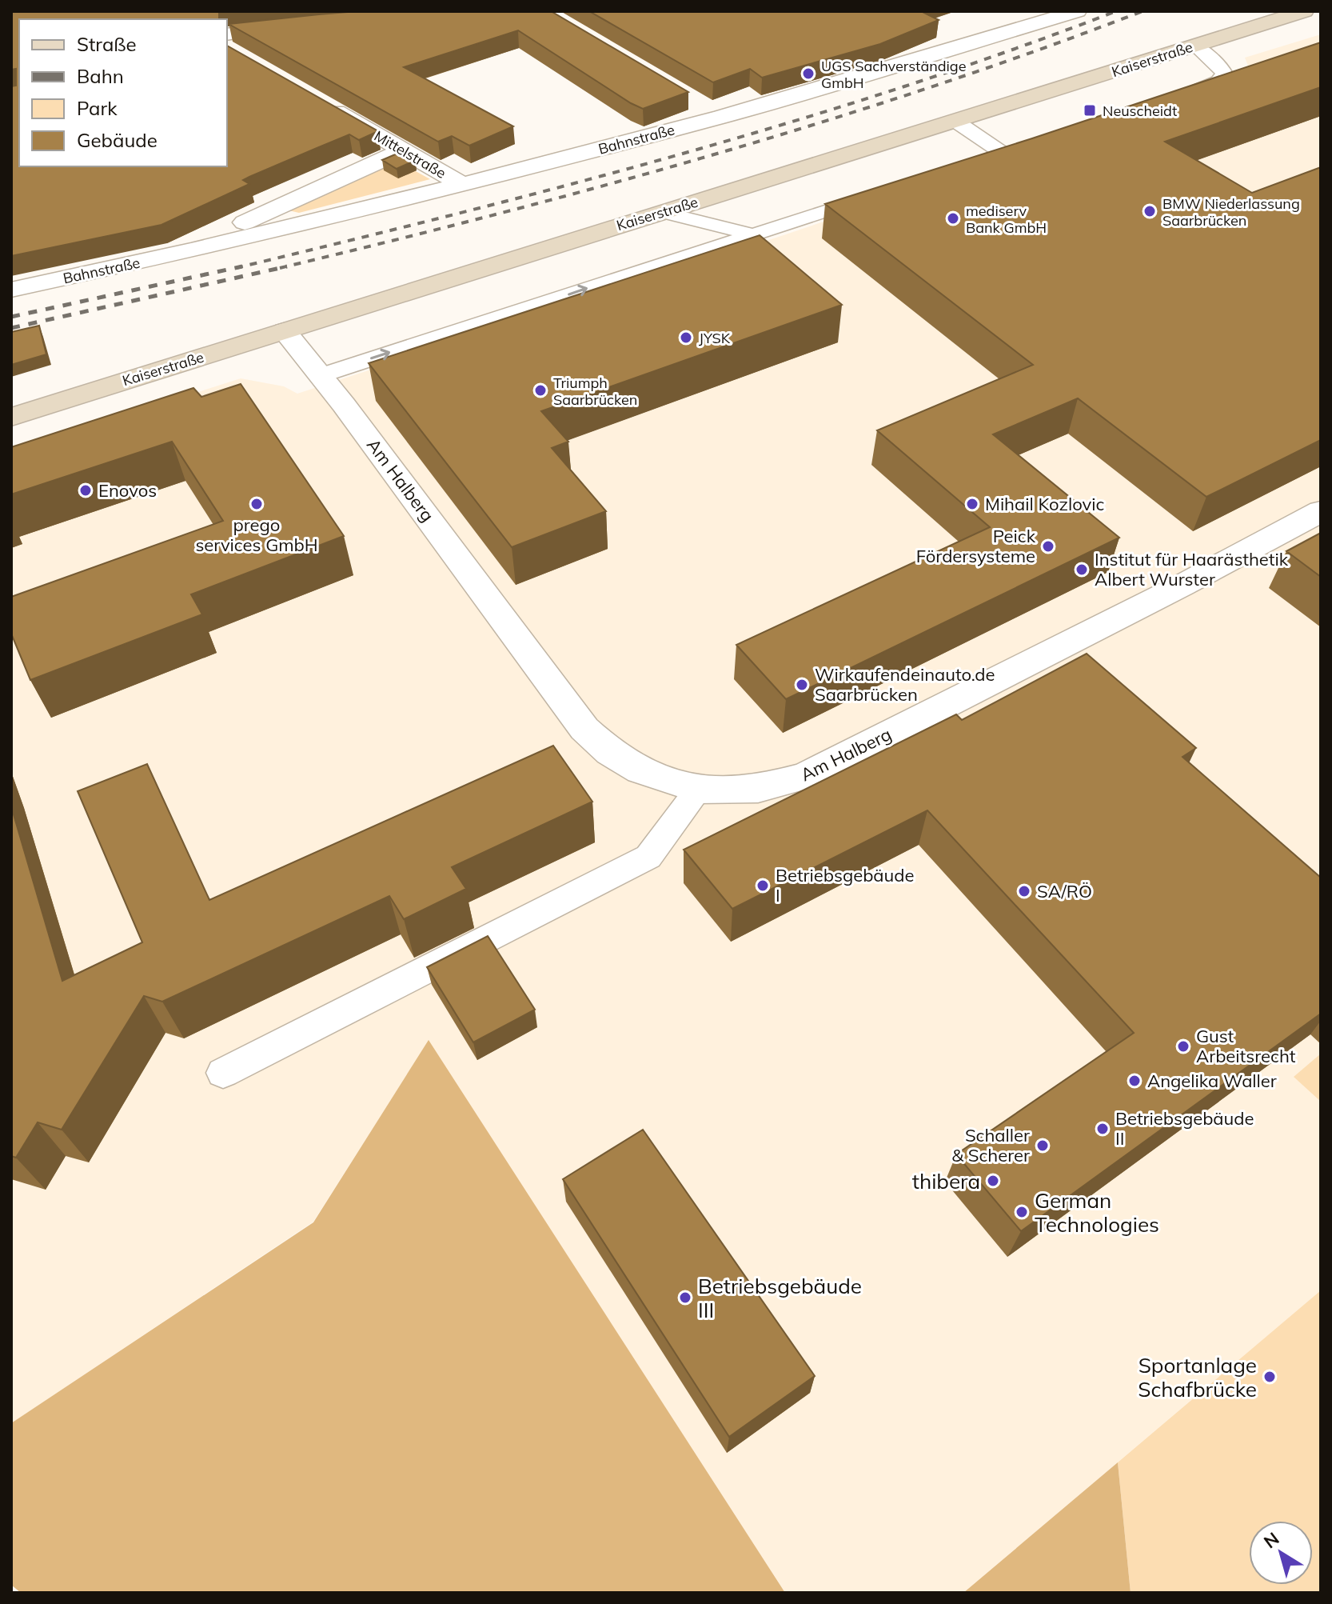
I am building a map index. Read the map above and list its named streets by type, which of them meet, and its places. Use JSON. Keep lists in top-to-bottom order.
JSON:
{
  "streets": {
    "main road": ["Kaiserstraße"],
    "street": ["Bahnstraße", "Mittelstraße", "Am Halberg"]
  },
  "crossings": [
    ["Kaiserstraße", "Am Halberg"],
    ["Bahnstraße", "Mittelstraße"]
  ],
  "places": {
    "other": [
      "UGS Sachverständige GmbH",
      "BMW Niederlassung Saarbrücken",
      "mediserv Bank GmbH",
      "JYSK",
      "Triumph Saarbrücken",
      "Enovos",
      "prego services GmbH",
      "Mihail Kozlovic",
      "Peick Fördersysteme",
      "Institut für Haarästhetik Albert Wurster",
      "Wirkaufendeinauto.de Saarbrücken",
      "Betriebsgebäude I",
      "SA/RÖ",
      "Gust Arbeitsrecht",
      "Angelika Waller",
      "Betriebsgebäude II",
      "Schaller & Scherer",
      "thibera",
      "German Technologies",
      "Betriebsgebäude III",
      "Sportanlage Schafbrücke"
    ],
    "transit": ["Neuscheidt"]
  },
  "legend": [
    "Straße",
    "Bahn",
    "Park",
    "Gebäude"
  ],
  "north": "top left"
}
